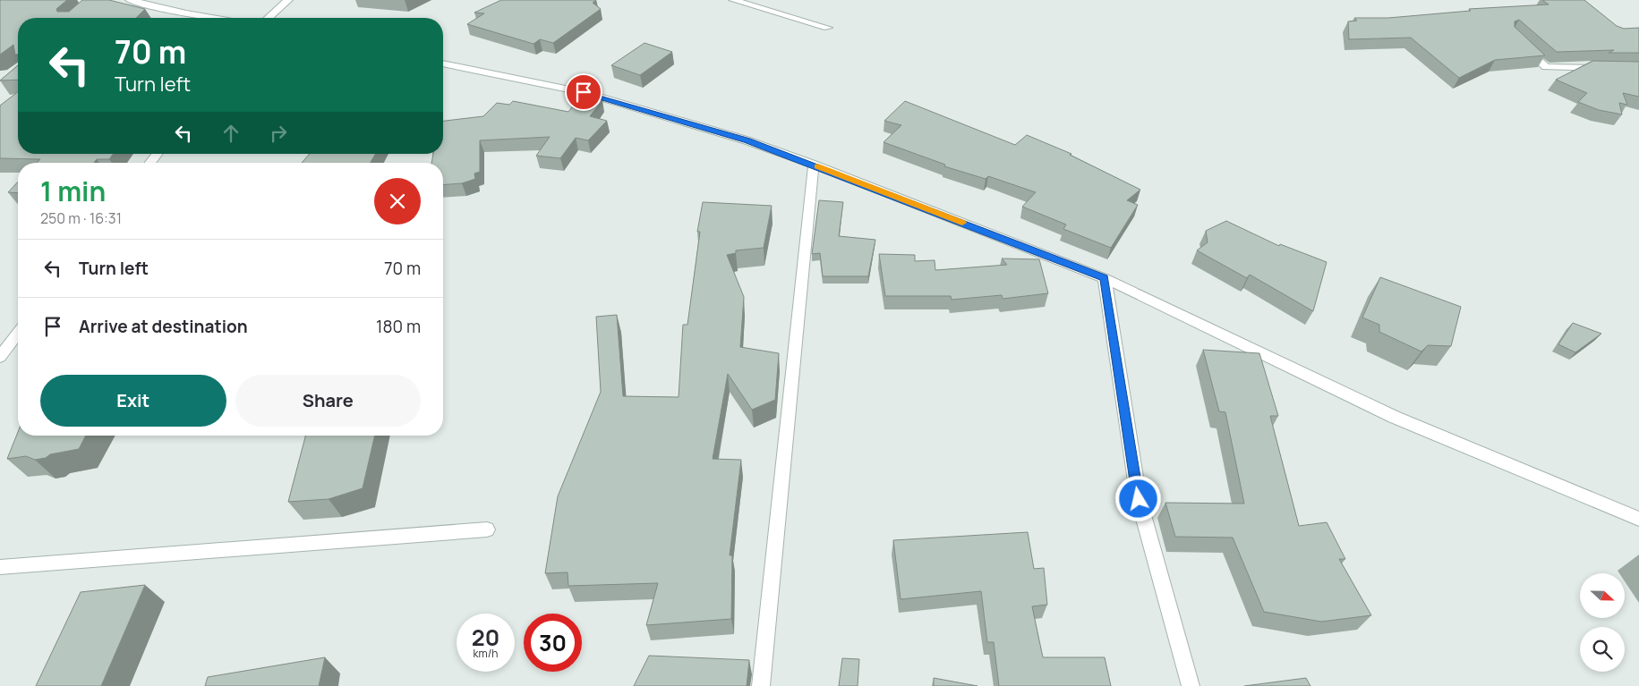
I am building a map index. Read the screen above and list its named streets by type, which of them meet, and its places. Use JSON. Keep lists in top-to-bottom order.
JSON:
{
  "north": "right",
  "page": {
    "turn": ["70 m", "Turn left"],
    "heading": ["1 min", "250 m · 16:31"],
    "list": [
      {
        "name": "Turn left",
        "value": "70 m"
      },
      {
        "name": "Arrive at destination",
        "value": "180 m"
      }
    ],
    "buttons": ["Exit", "Share"],
    "speed": "20 km/h",
    "limit": "30"
  }
}
